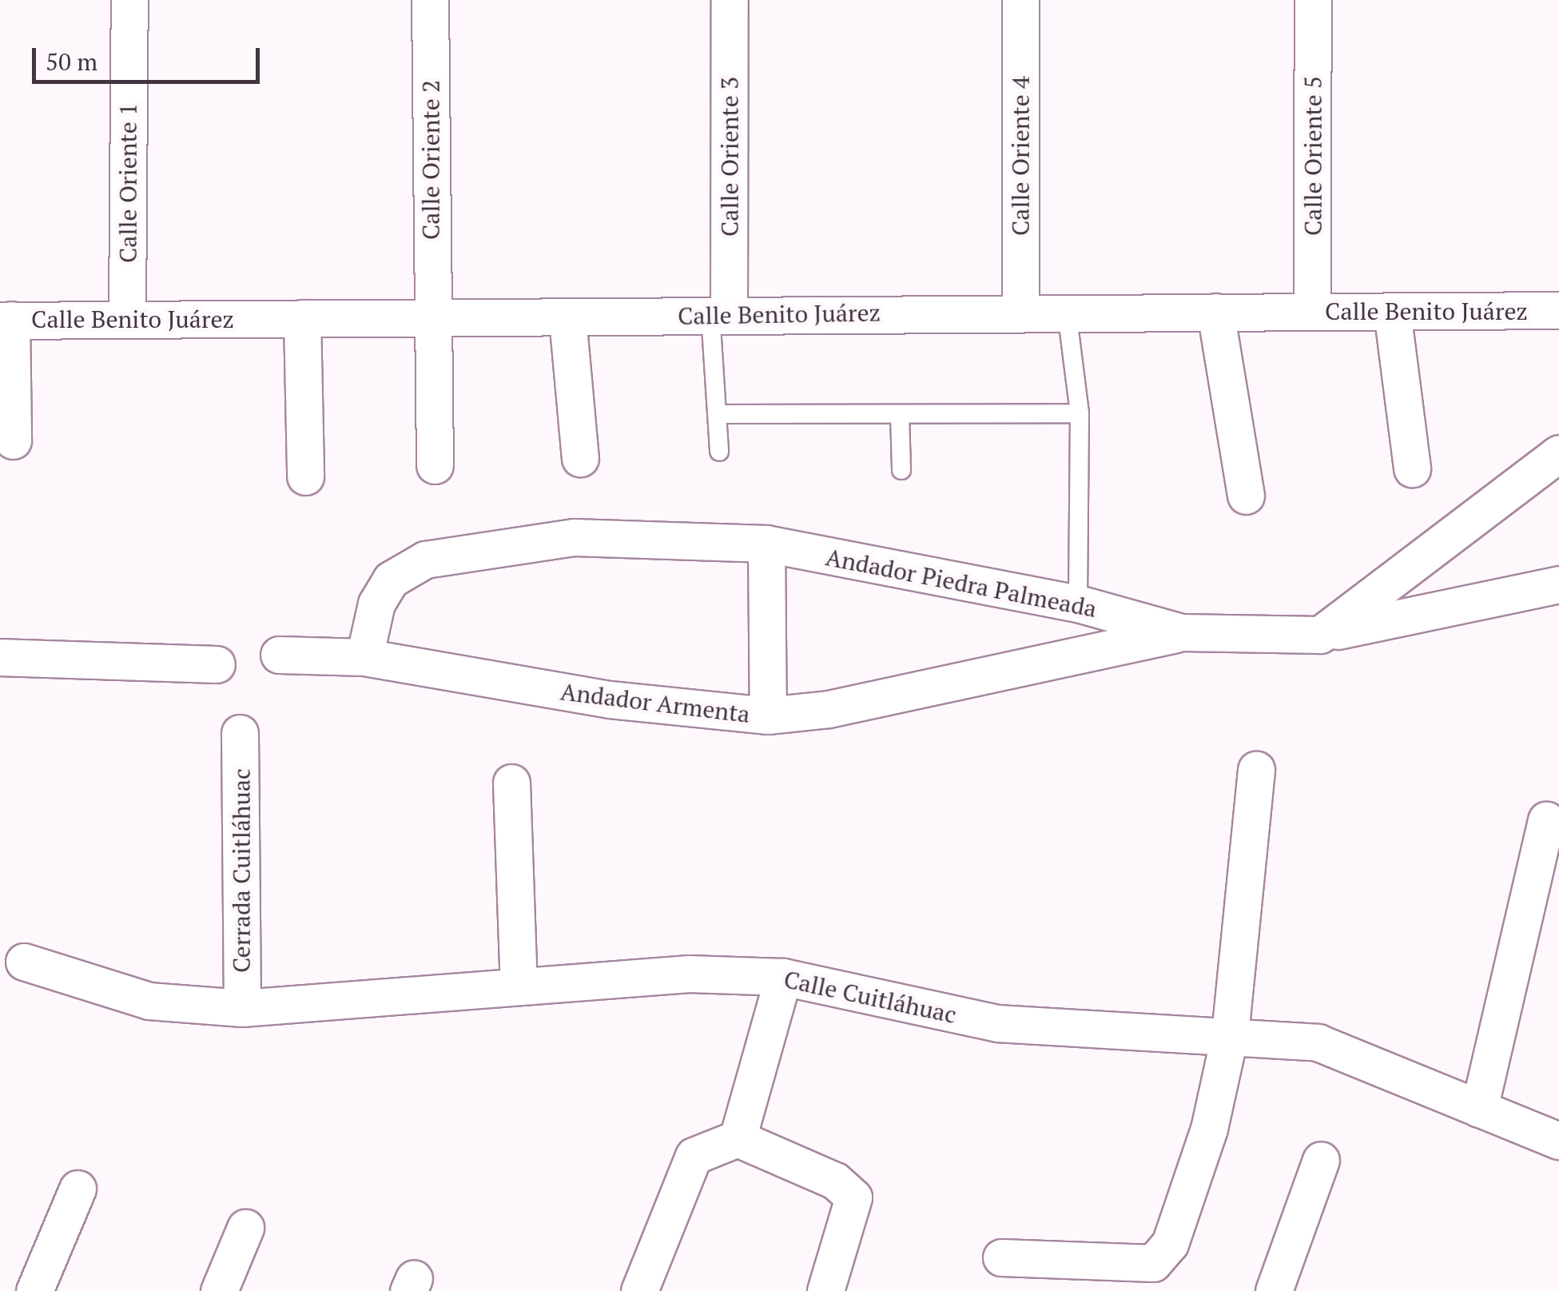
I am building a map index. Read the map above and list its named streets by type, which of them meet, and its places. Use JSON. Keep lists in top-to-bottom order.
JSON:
{
  "streets": {
    "street": [
      "Calle Oriente 4",
      "Calle Oriente 5",
      "Calle Oriente 3",
      "Calle Oriente 2",
      "Calle Oriente 1",
      "Calle Benito Juárez",
      "Andador Piedra Palmeada",
      "Andador Armenta",
      "Cerrada Cuitláhuac",
      "Calle Cuitláhuac"
    ]
  },
  "crossings": [
    ["Calle Oriente 4", "Calle Benito Juárez"],
    ["Calle Oriente 5", "Calle Benito Juárez"],
    ["Calle Oriente 3", "Calle Benito Juárez"],
    ["Calle Oriente 2", "Calle Benito Juárez"],
    ["Calle Oriente 1", "Calle Benito Juárez"],
    ["Andador Piedra Palmeada", "Andador Armenta"],
    ["Cerrada Cuitláhuac", "Calle Cuitláhuac"]
  ],
  "scale_bar": "50 m"
}
